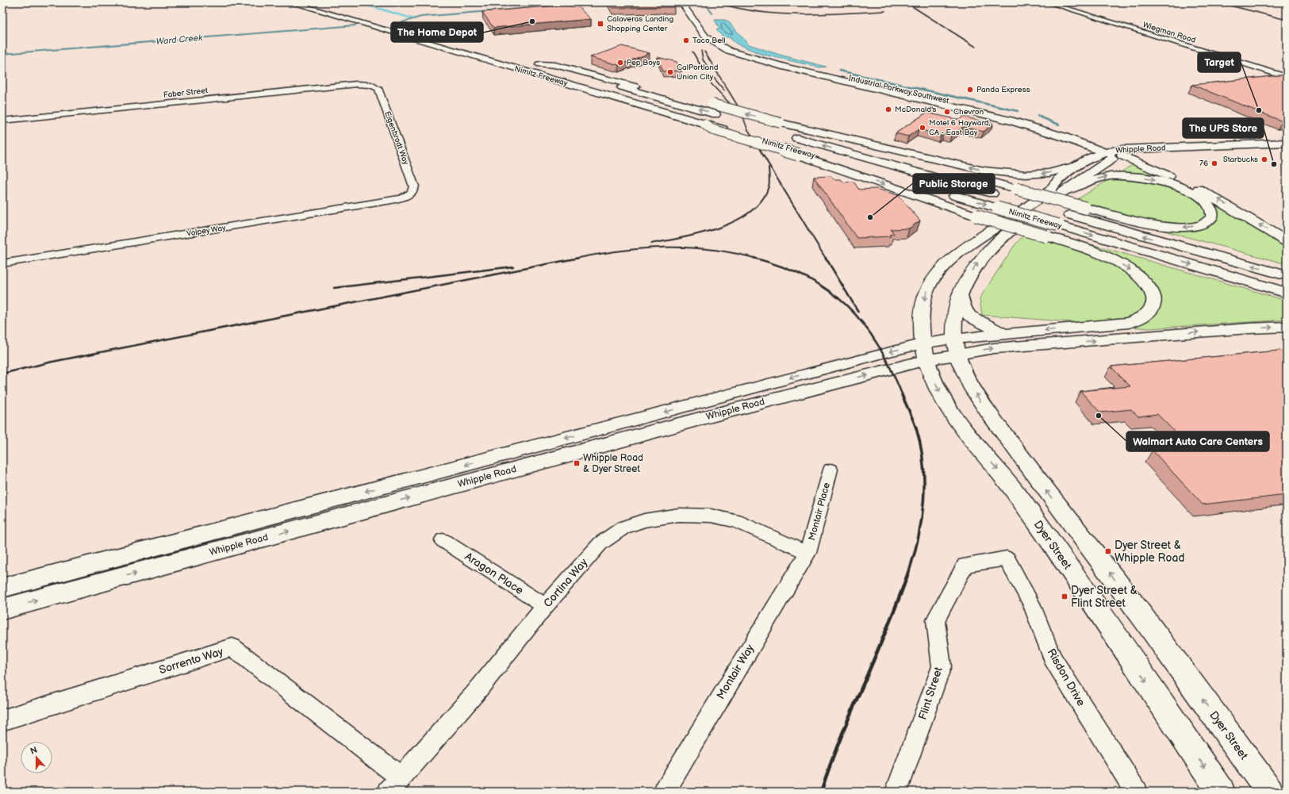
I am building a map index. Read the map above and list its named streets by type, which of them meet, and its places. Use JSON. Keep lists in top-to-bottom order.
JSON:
{
  "streets": {
    "main road": [
      "Nimitz Freeway",
      "Industrial Parkway Southwest",
      "Whipple Road",
      "Dyer Street"
    ],
    "street": [
      "Wiegman Road",
      "Faber Street",
      "Eigenbrodt Way",
      "Volpey Way",
      "Montair Place",
      "Aragon Place",
      "Cortina Way",
      "Sorrento Way",
      "Montair Way",
      "Risdon Drive",
      "Flint Street"
    ]
  },
  "crossings": [
    ["Industrial Parkway Southwest", "Whipple Road"],
    ["Faber Street", "Eigenbrodt Way"],
    ["Eigenbrodt Way", "Volpey Way"],
    ["Whipple Road", "Dyer Street"],
    ["Montair Place", "Cortina Way"],
    ["Montair Place", "Montair Way"],
    ["Aragon Place", "Cortina Way"],
    ["Cortina Way", "Sorrento Way"],
    ["Cortina Way", "Montair Way"],
    ["Risdon Drive", "Flint Street"]
  ],
  "water": ["Ward Creek"],
  "places": {
    "other": [
      "The Home Depot",
      "Taco Bell",
      "Pep Boys",
      "CalPortland Union City",
      "Panda Express",
      "McDonald's",
      "Target",
      "Chevron",
      "Motel 6 Hayward, CA - East Bay",
      "Starbucks",
      "76",
      "The UPS Store",
      "Public Storage",
      "Walmart Auto Care Centers"
    ],
    "transit": [
      "Calaveras Landing Shopping Center",
      "Whipple Road & Dyer Street",
      "Dyer Street & Whipple Road",
      "Dyer Street & Flint Street"
    ]
  },
  "north": "top"
}
